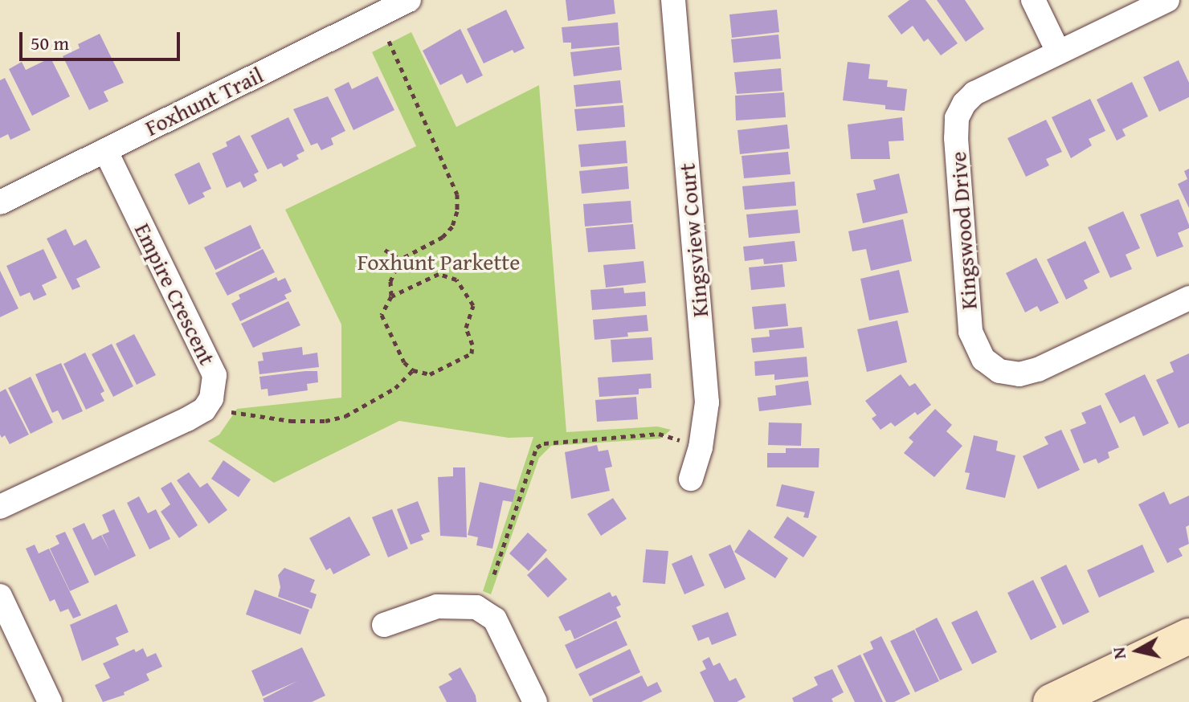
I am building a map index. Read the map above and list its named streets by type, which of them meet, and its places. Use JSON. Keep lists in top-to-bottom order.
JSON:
{
  "streets": {
    "street": [
      "Foxhunt Trail",
      "Kingswood Drive",
      "Kingsview Court",
      "Empire Crescent"
    ]
  },
  "crossings": [
    ["Foxhunt Trail", "Empire Crescent"]
  ],
  "parks": ["Foxhunt Parkette"],
  "scale_bar": "50 m",
  "north": "left"
}
